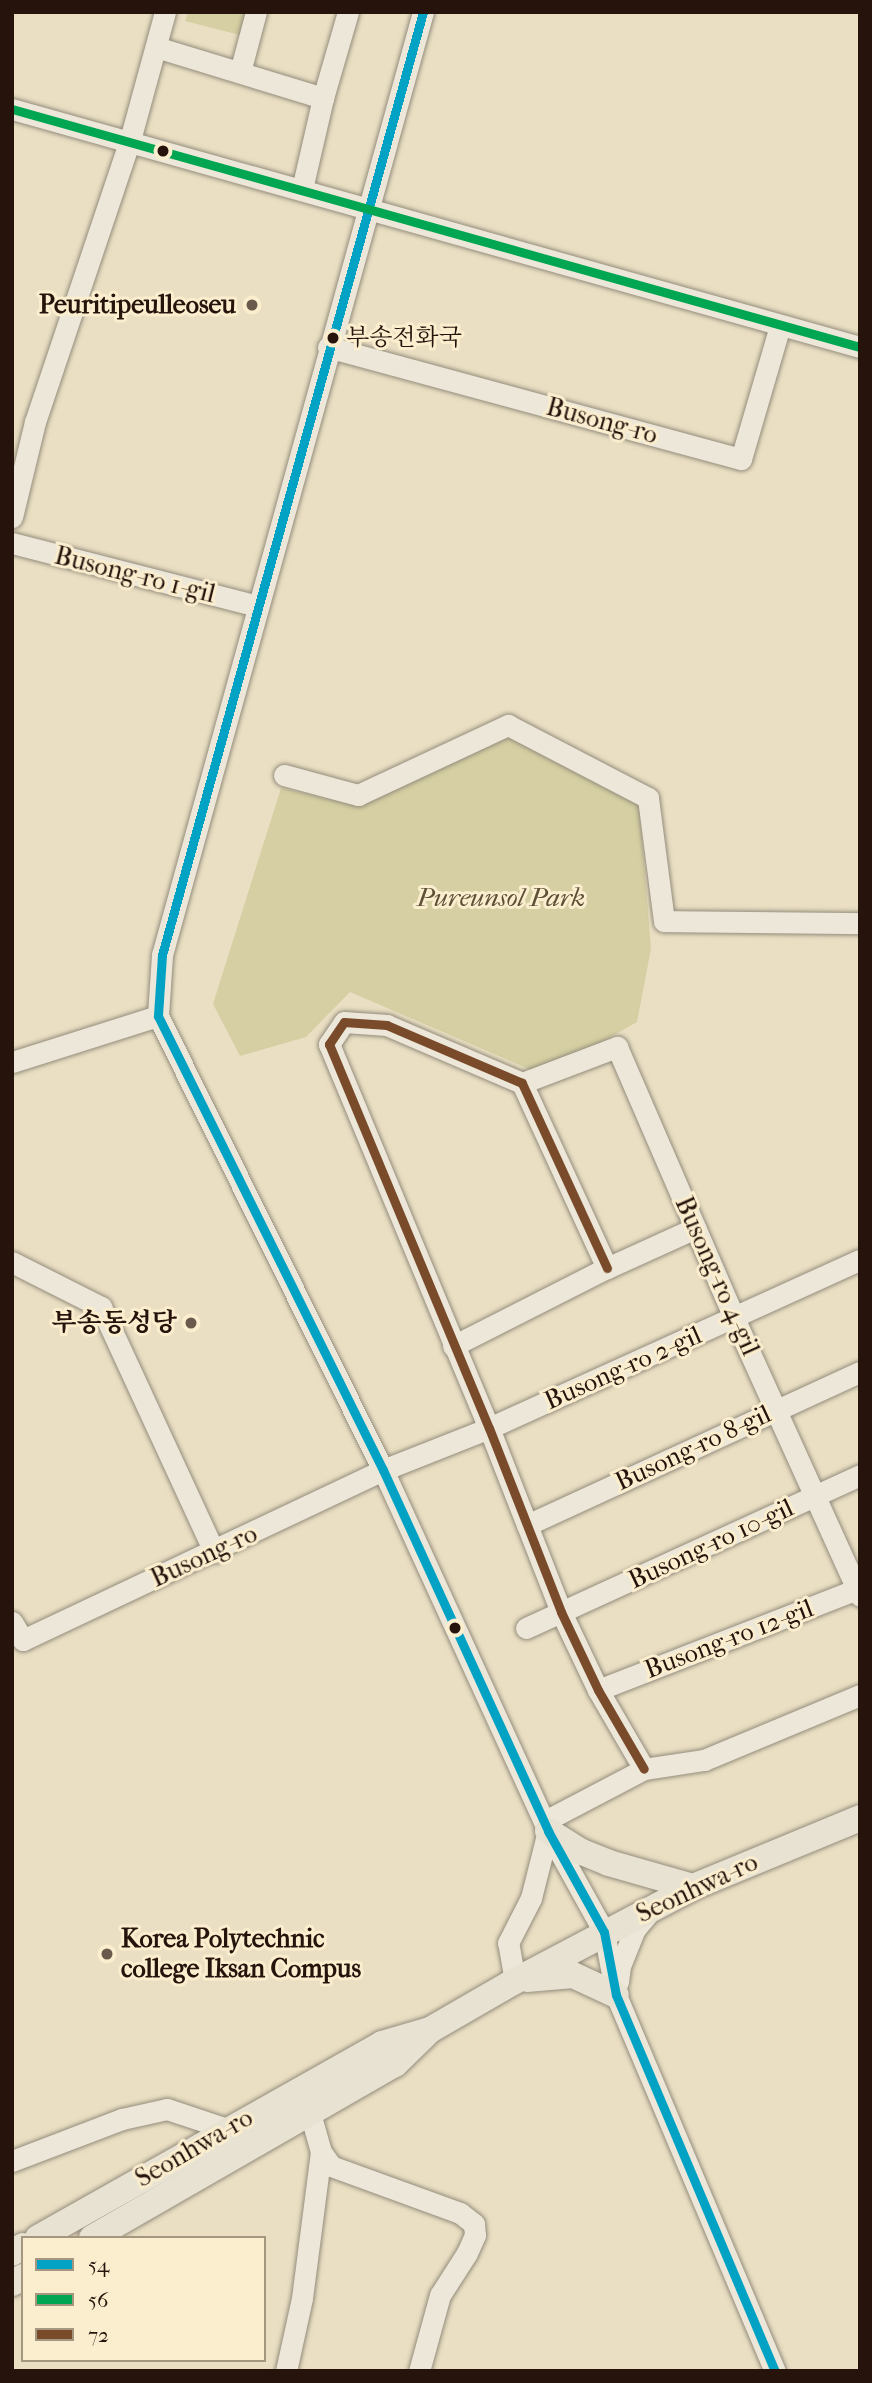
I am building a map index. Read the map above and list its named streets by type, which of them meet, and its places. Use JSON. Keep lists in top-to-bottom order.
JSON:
{
  "streets": {
    "main road": ["Seonhwa-ro"],
    "street": [
      "Busong-ro",
      "Busong-ro 1-gil",
      "Busong-ro 4-gil",
      "Busong-ro 2-gil",
      "Busong-ro 8-gil",
      "Busong-ro 10-gil",
      "Busong-ro 12-gil"
    ]
  },
  "crossings": [
    ["Busong-ro", "Busong-ro 2-gil"],
    ["Busong-ro 4-gil", "Busong-ro 2-gil"],
    ["Busong-ro 4-gil", "Busong-ro 8-gil"],
    ["Busong-ro 4-gil", "Busong-ro 10-gil"],
    ["Busong-ro 4-gil", "Busong-ro 12-gil"]
  ],
  "parks": ["Pureunsol Park"],
  "places": [
    "Peuritipeulleoseu",
    "부송전화국",
    "부송동성당",
    "Korea Polytechnic college Iksan Compus"
  ],
  "lines": ["transit line 54", "transit line 56", "transit line 72"],
  "legend": ["54", "56", "72"]
}
